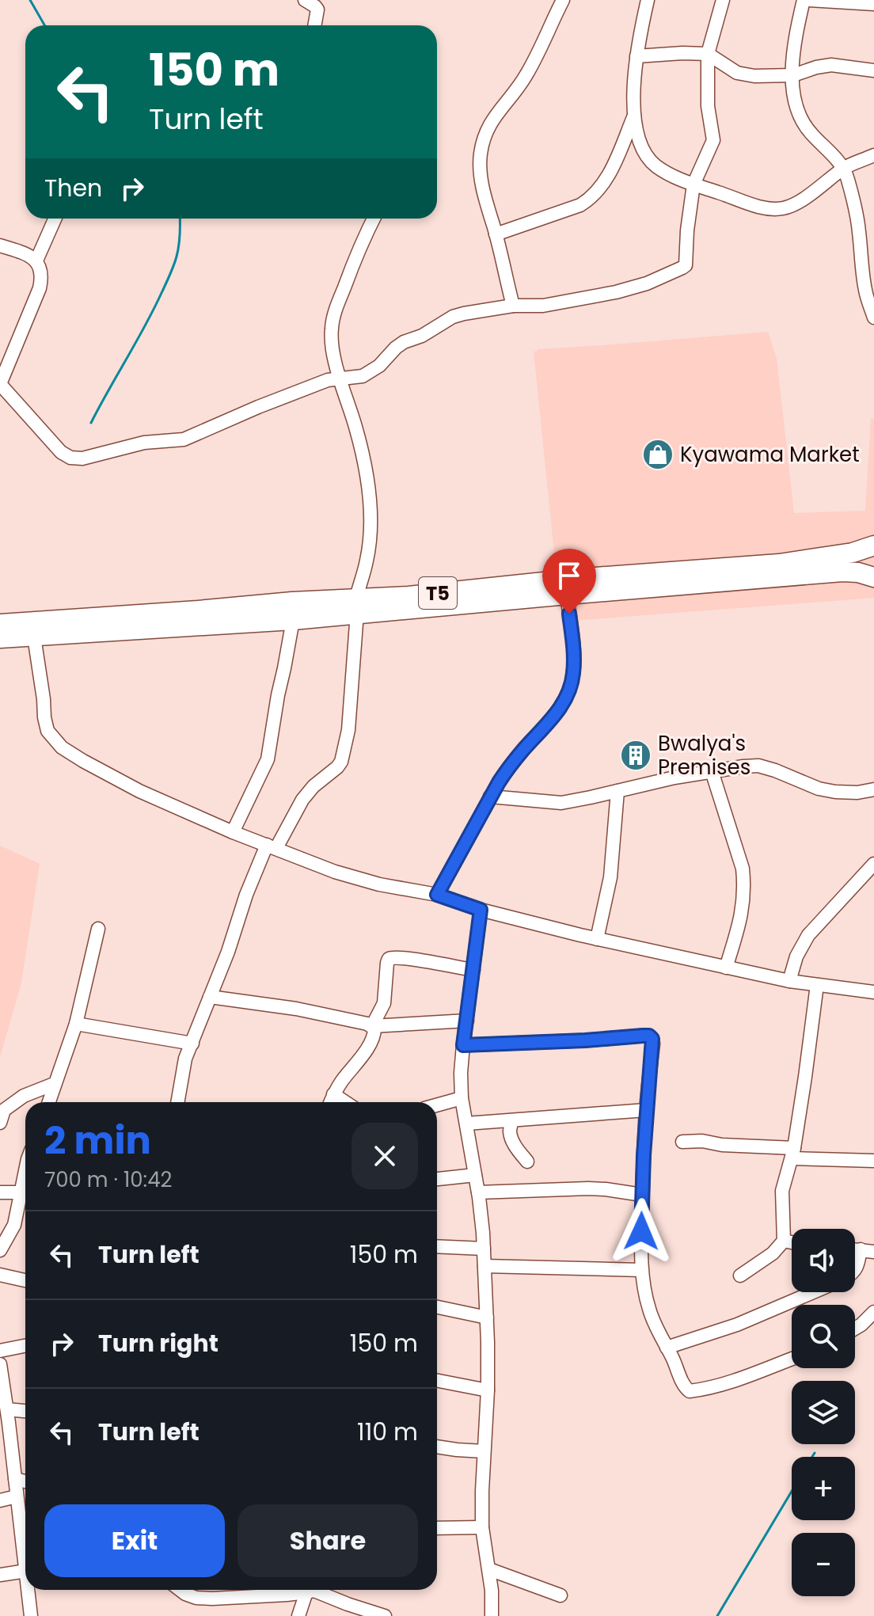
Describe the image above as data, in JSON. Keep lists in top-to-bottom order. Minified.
{"streets":{"highway":["T5"]},"places":{"shop":["Kyawama Market"],"building":["Bwalya's Premises"]},"page":{"turn":["150 m","Turn left"],"then":"Then","heading":["2 min","700 m · 10:42"],"list":[{"name":"Turn left","value":"150 m"},{"name":"Turn right","value":"150 m"},{"name":"Turn left","value":"110 m"}],"map_buttons":["+","−"],"buttons":["Exit","Share"]}}
